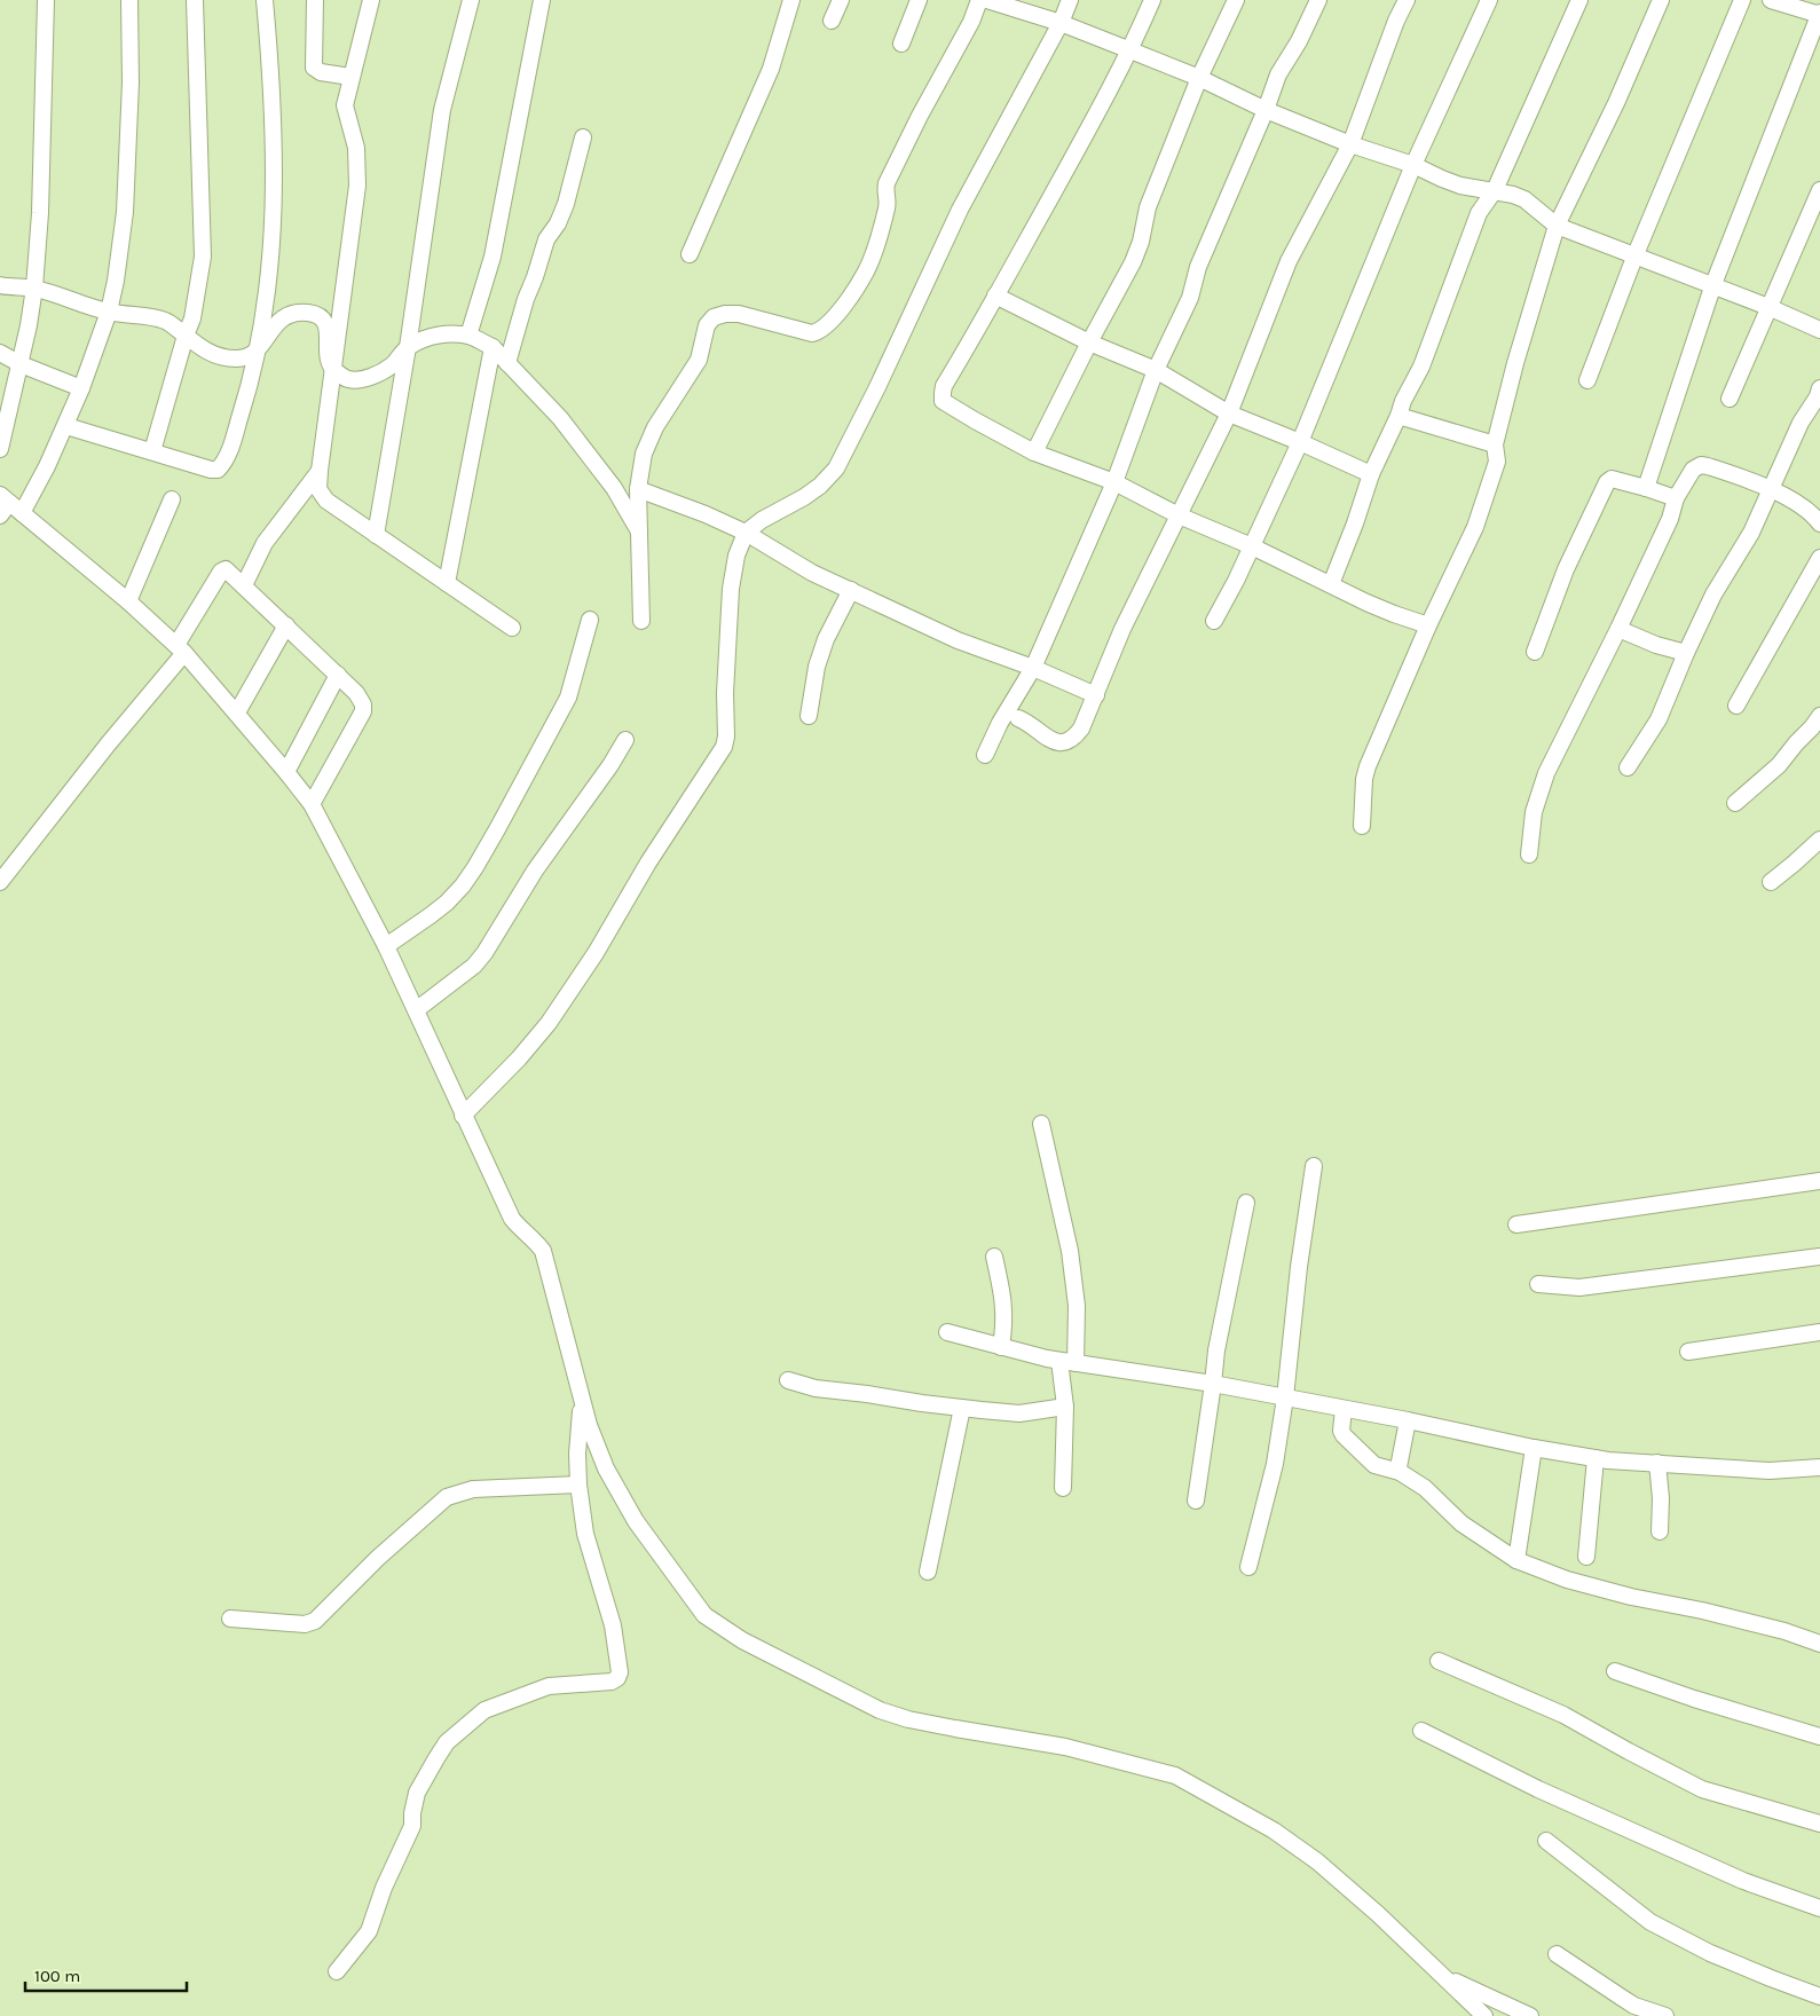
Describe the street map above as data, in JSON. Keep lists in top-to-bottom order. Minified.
{"scale_bar":"100 m"}
